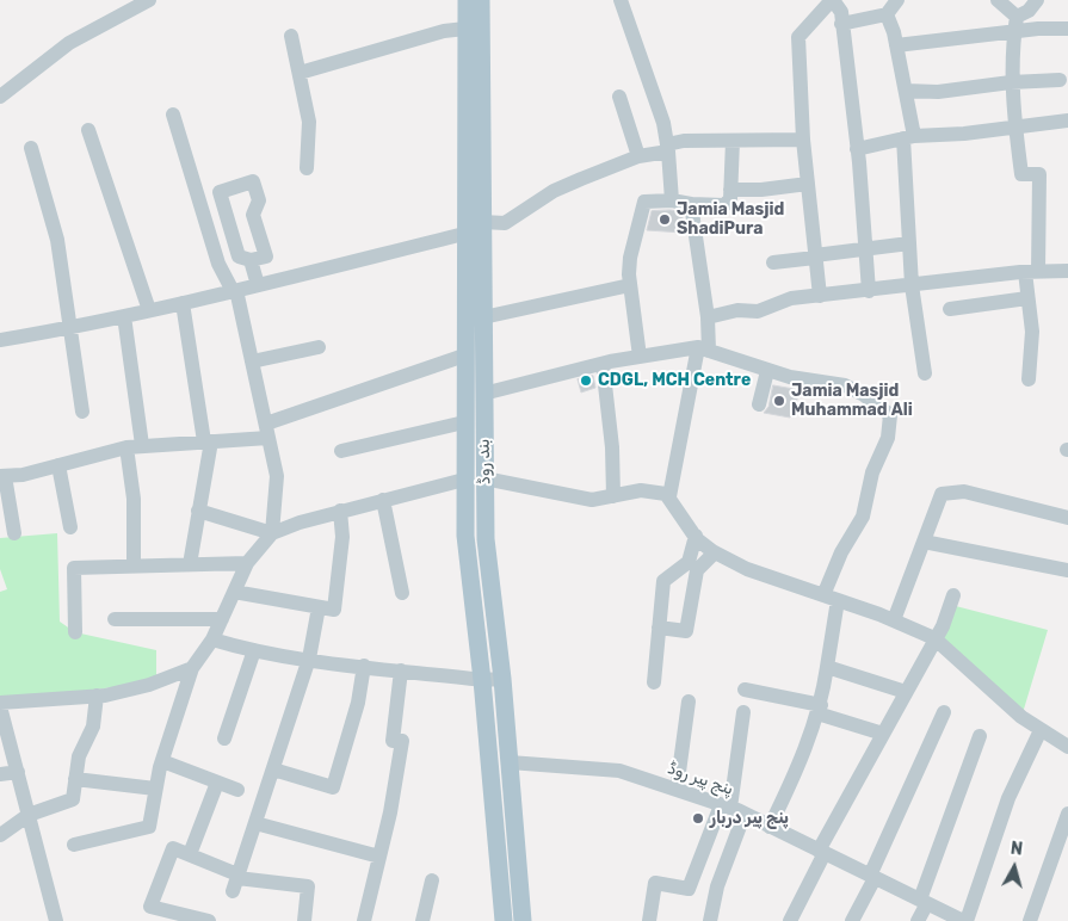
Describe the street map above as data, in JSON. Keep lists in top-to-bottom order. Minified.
{"streets":{"main road":["بند روڈ"],"street":["پنج پیر روڈ"]},"crossings":[["بند روڈ","پنج پیر روڈ"]],"places":["Jamia Masjid ShadiPura","CDGL, MCH Centre","Jamia Masjid Muhammad Ali","پنج پیر دربار"],"north":"top"}
